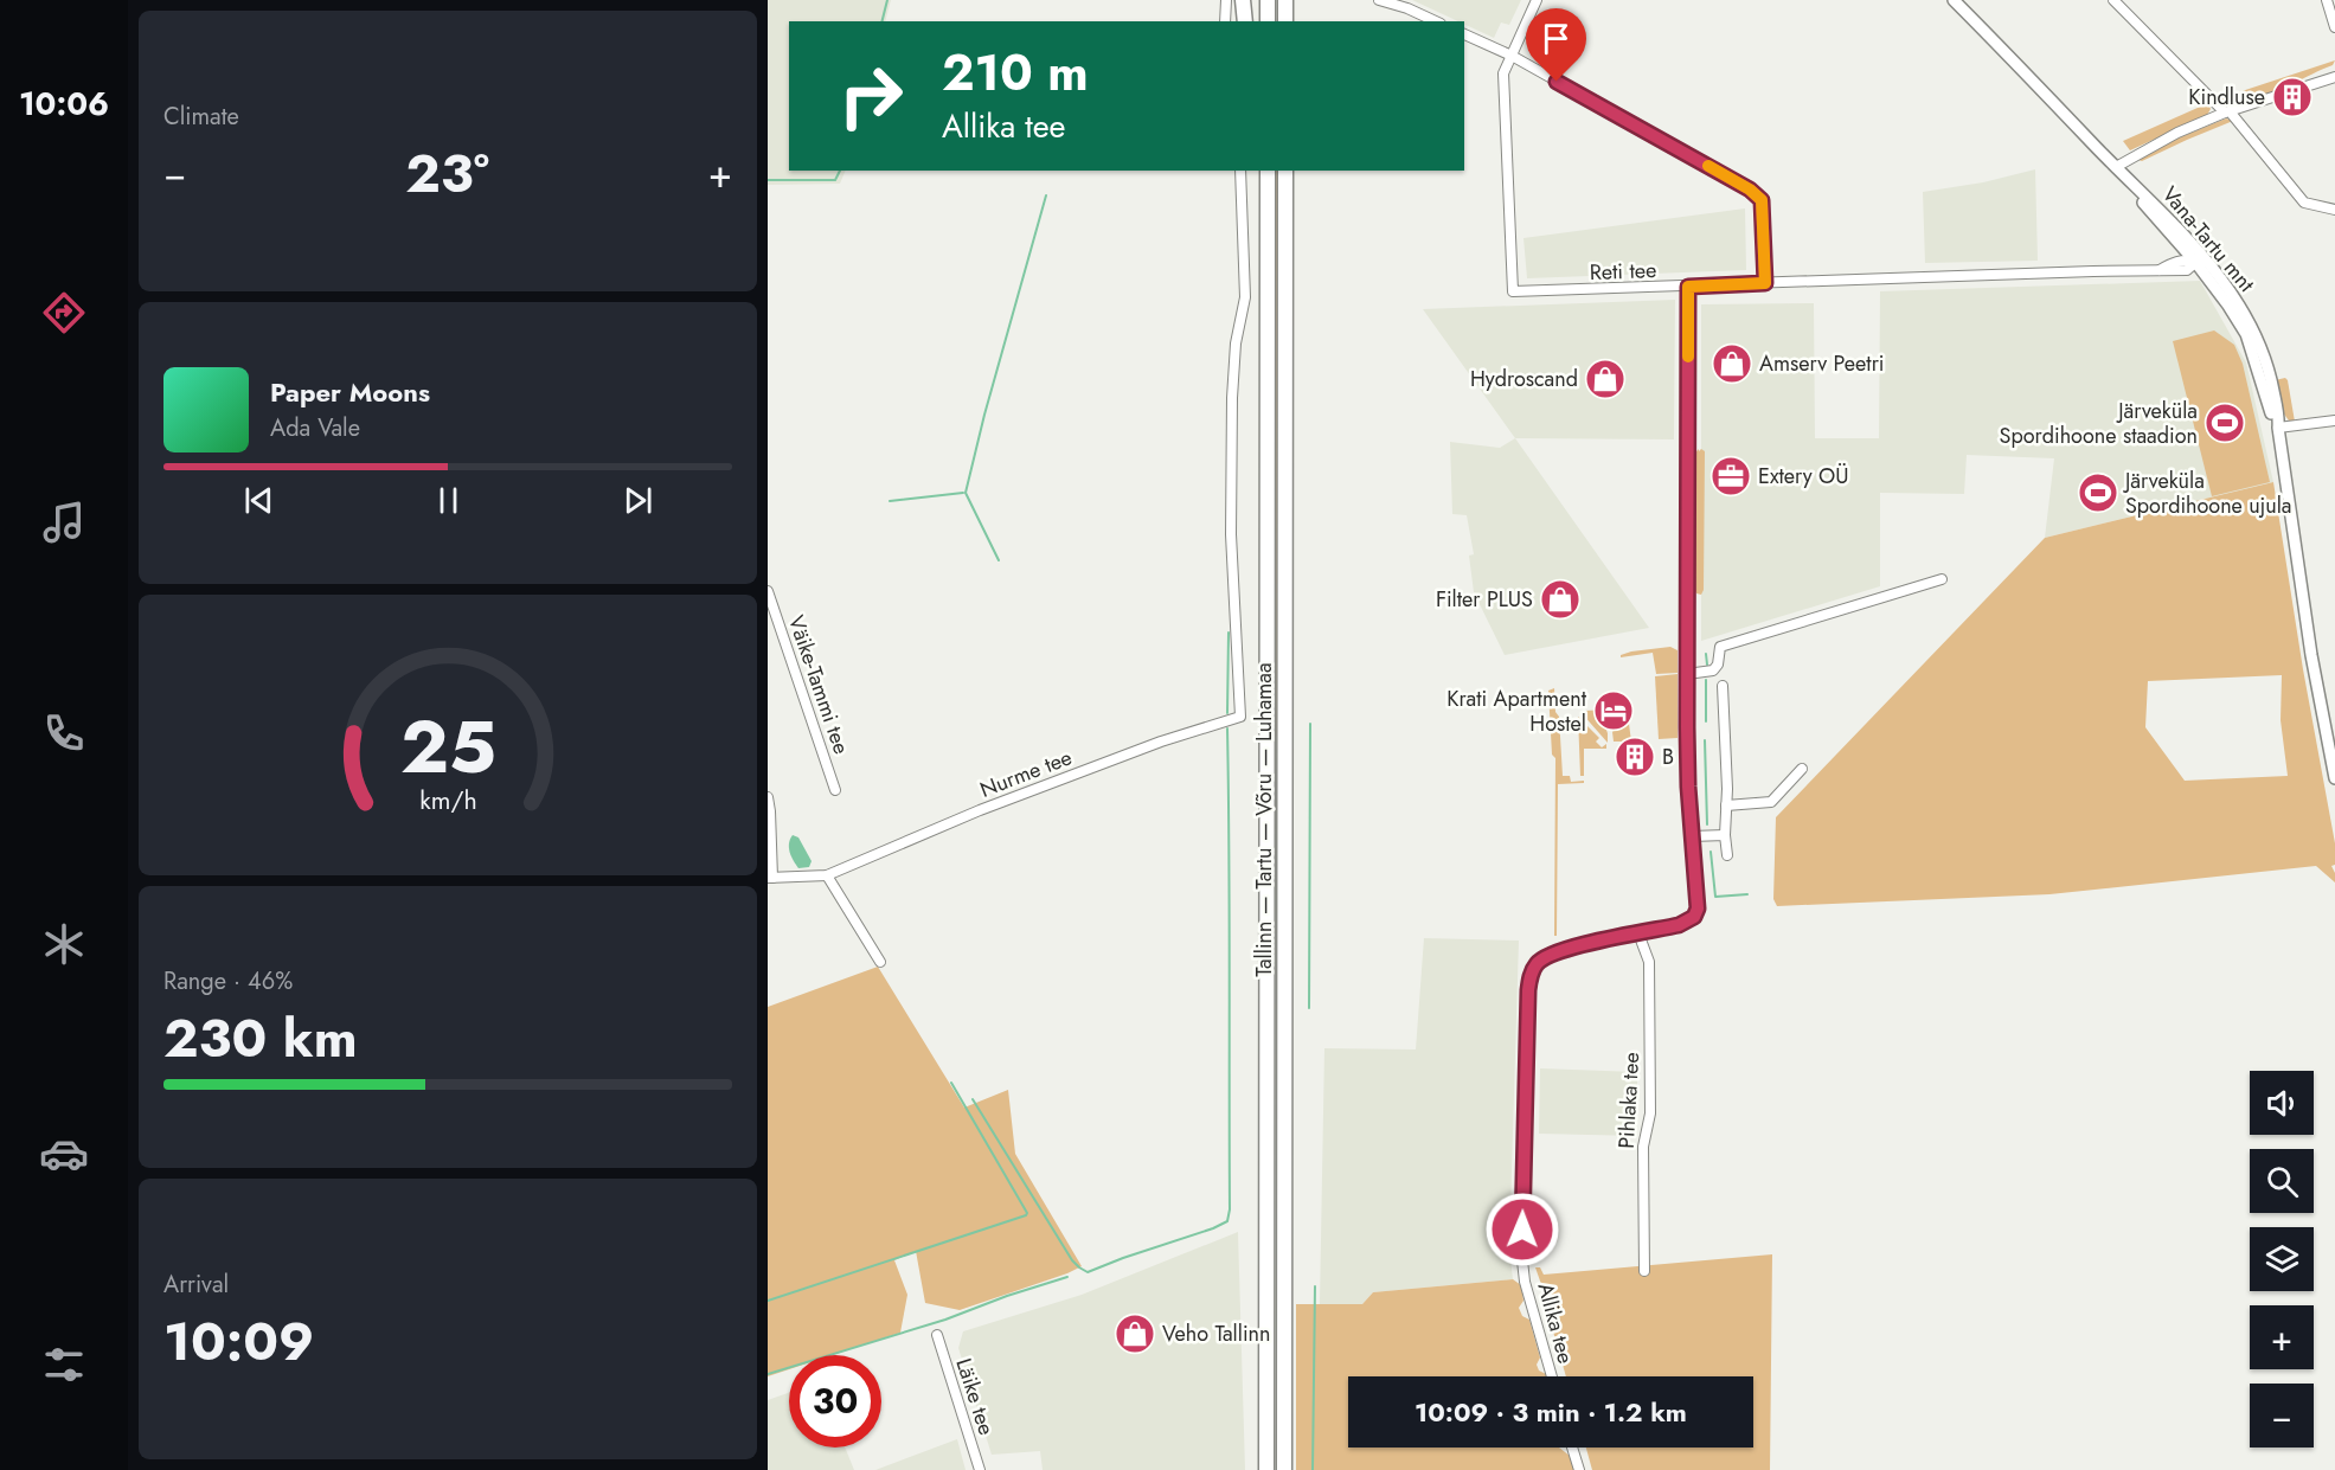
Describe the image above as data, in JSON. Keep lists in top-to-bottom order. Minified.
{"streets":{"highway":["Tallinn — Tartu — Võru — Luhamaa"],"street":["Vana-Tartu mnt","Reti tee","Väike-Tammi tee","Nurme tee","Pihlaka tee","Allika tee","Läike tee"]},"crossings":[["Vana-Tartu mnt","Reti tee"],["Pihlaka tee","Allika tee"]],"places":{"building":["Kindluse","B"],"shop":["Amserv Peetri","Hydroscand","Filter PLUS","Veho Tallinn"],"sports":["Järveküla Spordihoone staadion","Järveküla Spordihoone ujula"],"office":["Extery OÜ"],"hotel":["Krati Apartment Hostel"]},"page":{"tabs":"10:06","tile":["Climate",["Range · 46%","230 km"],["Arrival","10:09"]],"turn":["210 m","Allika tee"],"heat":["−","23°","+"],"song":["Paper Moons","Ada Vale"],"map_buttons":["+","−"],"limit":"30","trip":"10:09 · 3 min · 1.2 km","gauge":["25","km/h"]}}
